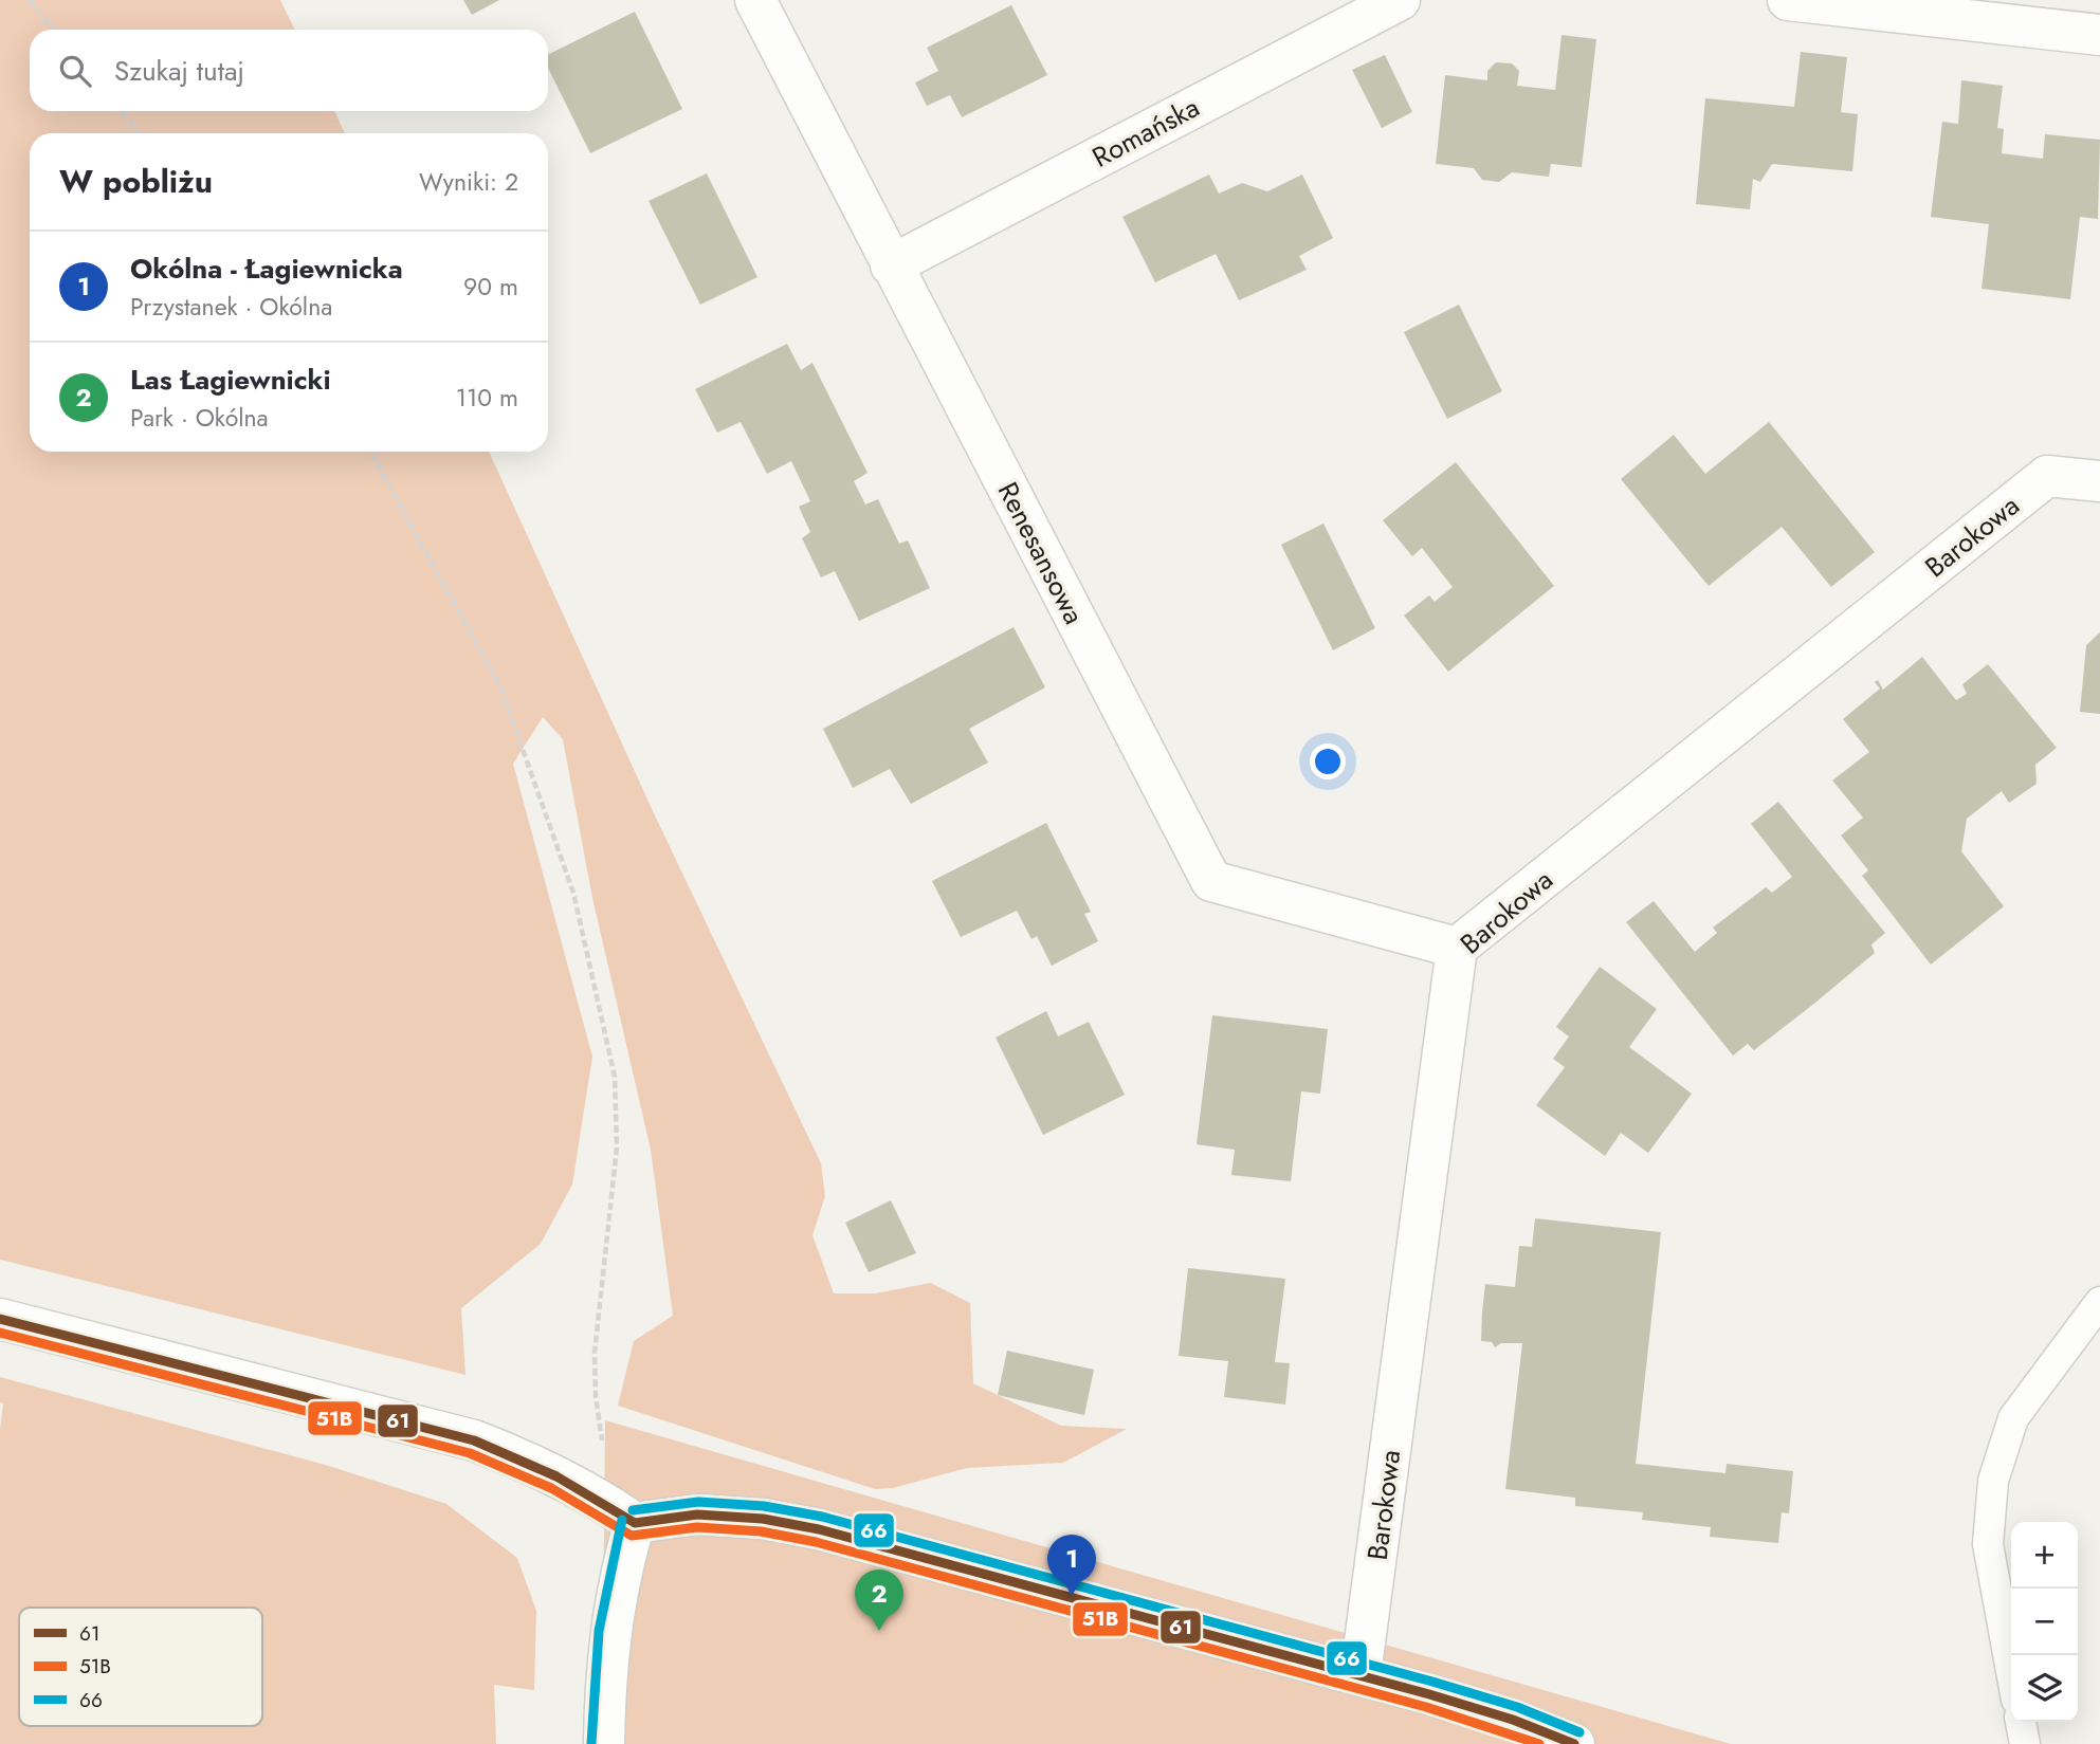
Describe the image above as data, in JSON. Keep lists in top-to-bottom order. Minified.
{"streets":{"street":["Romańska","Barokowa","Renesansowa"]},"crossings":[["Romańska","Renesansowa"],["Barokowa","Renesansowa"]],"lines":["transit line 61","transit line 51B","transit line 66"],"legend":["61","51B","66"],"page":{"search":"Szukaj tutaj","heading":["W pobliżu","Wyniki: 2"],"list":[{"mark":"1","name":"Okólna - Łagiewnicka","note":"Przystanek · Okólna","value":"90 m"},{"mark":"2","name":"Las Łagiewnicki","note":"Park · Okólna","value":"110 m"}],"map_buttons":["+","−"],"pins":["1","2"]}}
